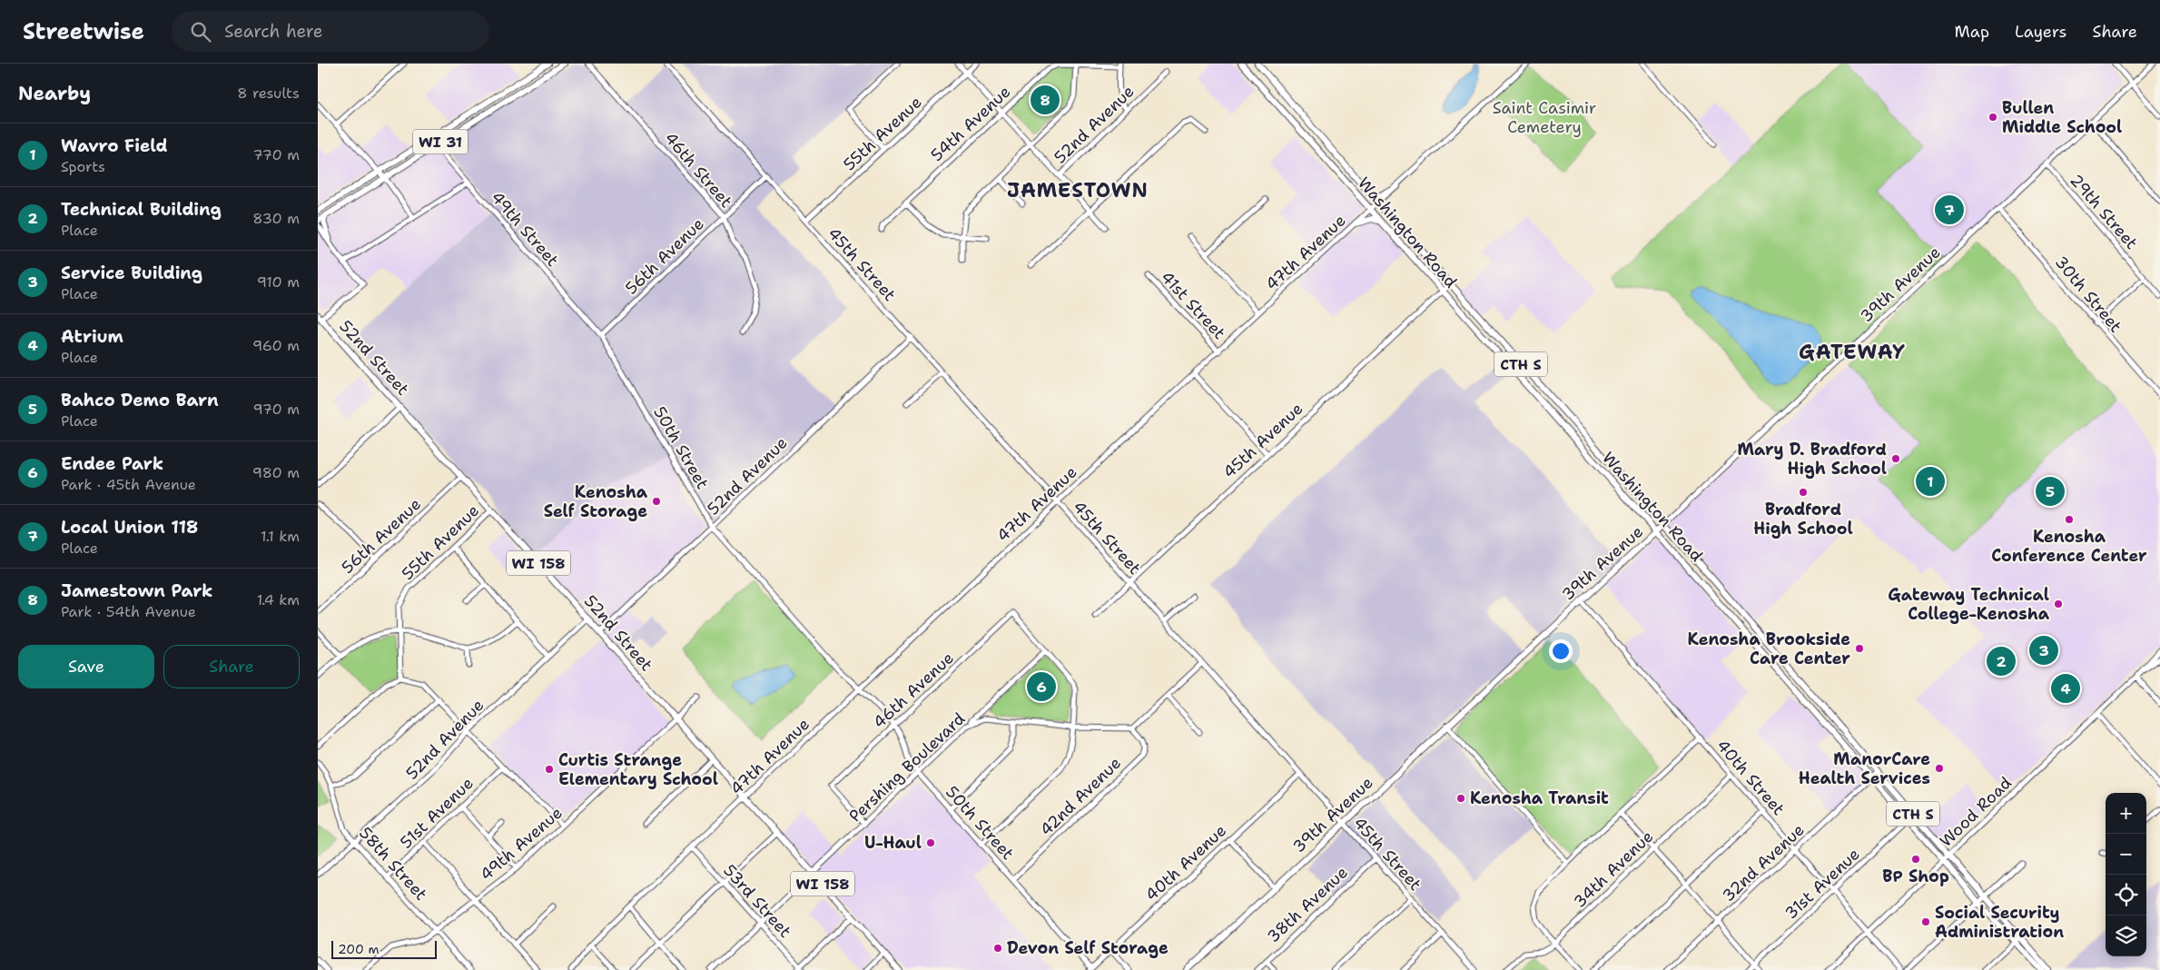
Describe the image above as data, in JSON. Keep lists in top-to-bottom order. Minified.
{"streets":{"main road":["WI 31","Washington Road","39th Avenue","52nd Street","CTH S","WI 158"],"street":["54th Avenue","52nd Avenue","55th Avenue","46th Street","29th Street","49th Street","47th Avenue","56th Avenue","45th Street","30th Street","41st Street","45th Avenue","50th Street","46th Avenue","Pershing Boulevard","40th Street","42nd Avenue","Wood Road","51st Avenue","49th Avenue","40th Avenue","32nd Avenue","58th Street","34th Avenue","31st Avenue","53rd Street","38th Avenue"]},"crossings":[["52nd Avenue","45th Street"],["52nd Avenue","52nd Street"],["52nd Avenue","50th Street"],["52nd Avenue","58th Street"],["55th Avenue","45th Street"],["55th Avenue","52nd Street"],["WI 31","49th Street"],["46th Street","56th Avenue"],["29th Street","39th Avenue"],["49th Street","56th Avenue"],["49th Street","50th Street"],["Washington Road","47th Avenue"],["Washington Road","39th Avenue"],["Washington Road","45th Avenue"],["Washington Road","Wood Road"],["Washington Road","32nd Avenue"],["Washington Road","31st Avenue"],["47th Avenue","45th Street"],["47th Avenue","41st Street"],["47th Avenue","52nd Street"],["47th Avenue","50th Street"],["47th Avenue","53rd Street"],["56th Avenue","45th Street"],["56th Avenue","52nd Street"],["56th Avenue","50th Street"],["45th Street","39th Avenue"],["45th Street","45th Avenue"],["45th Street","40th Avenue"],["45th Street","38th Avenue"],["39th Avenue","30th Street"],["39th Avenue","40th Street"],["52nd Street","Pershing Boulevard"],["52nd Street","49th Avenue"],["50th Street","46th Avenue"],["50th Street","Pershing Boulevard"],["50th Street","42nd Avenue"],["50th Street","40th Avenue"],["46th Avenue","Pershing Boulevard"],["Pershing Boulevard","42nd Avenue"],["Pershing Boulevard","53rd Street"],["40th Street","Wood Road"],["40th Street","32nd Avenue"],["40th Street","34th Avenue"],["40th Street","31st Avenue"],["51st Avenue","58th Street"],["49th Avenue","58th Street"]],"districts":["JAMESTOWN","GATEWAY"],"parks":["Saint Casimir Cemetery"],"places":["Bullen Middle School","Mary D. Bradford High School","Bradford High School","Kenosha Self Storage","Kenosha Conference Center","Gateway Technical College-Kenosha","Kenosha Brookside Care Center","ManorCare Health Services","Curtis Strange Elementary School","Kenosha Transit","U-Haul","BP Shop","Social Security Administration","Devon Self Storage"],"scale_bar":"200 m","page":{"header":"Streetwise","search":"Search here","nav":["Map","Layers","Share"],"heading":["Nearby","8 results"],"pins":["8","7","1","5","3","2","6","4"],"list":[{"mark":"1","name":"Wavro Field","note":"Sports","value":"770 m"},{"mark":"2","name":"Technical Building","note":"Place","value":"830 m"},{"mark":"3","name":"Service Building","note":"Place","value":"910 m"},{"mark":"4","name":"Atrium","note":"Place","value":"960 m"},{"mark":"5","name":"Bahco Demo Barn","note":"Place","value":"970 m"},{"mark":"6","name":"Endee Park","note":"Park · 45th Avenue","value":"980 m"},{"mark":"7","name":"Local Union 118","note":"Place","value":"1.1 km"},{"mark":"8","name":"Jamestown Park","note":"Park · 54th Avenue","value":"1.4 km"}],"buttons":["Save","Share"],"map_buttons":["+","−"],"scale":"200 m"}}
